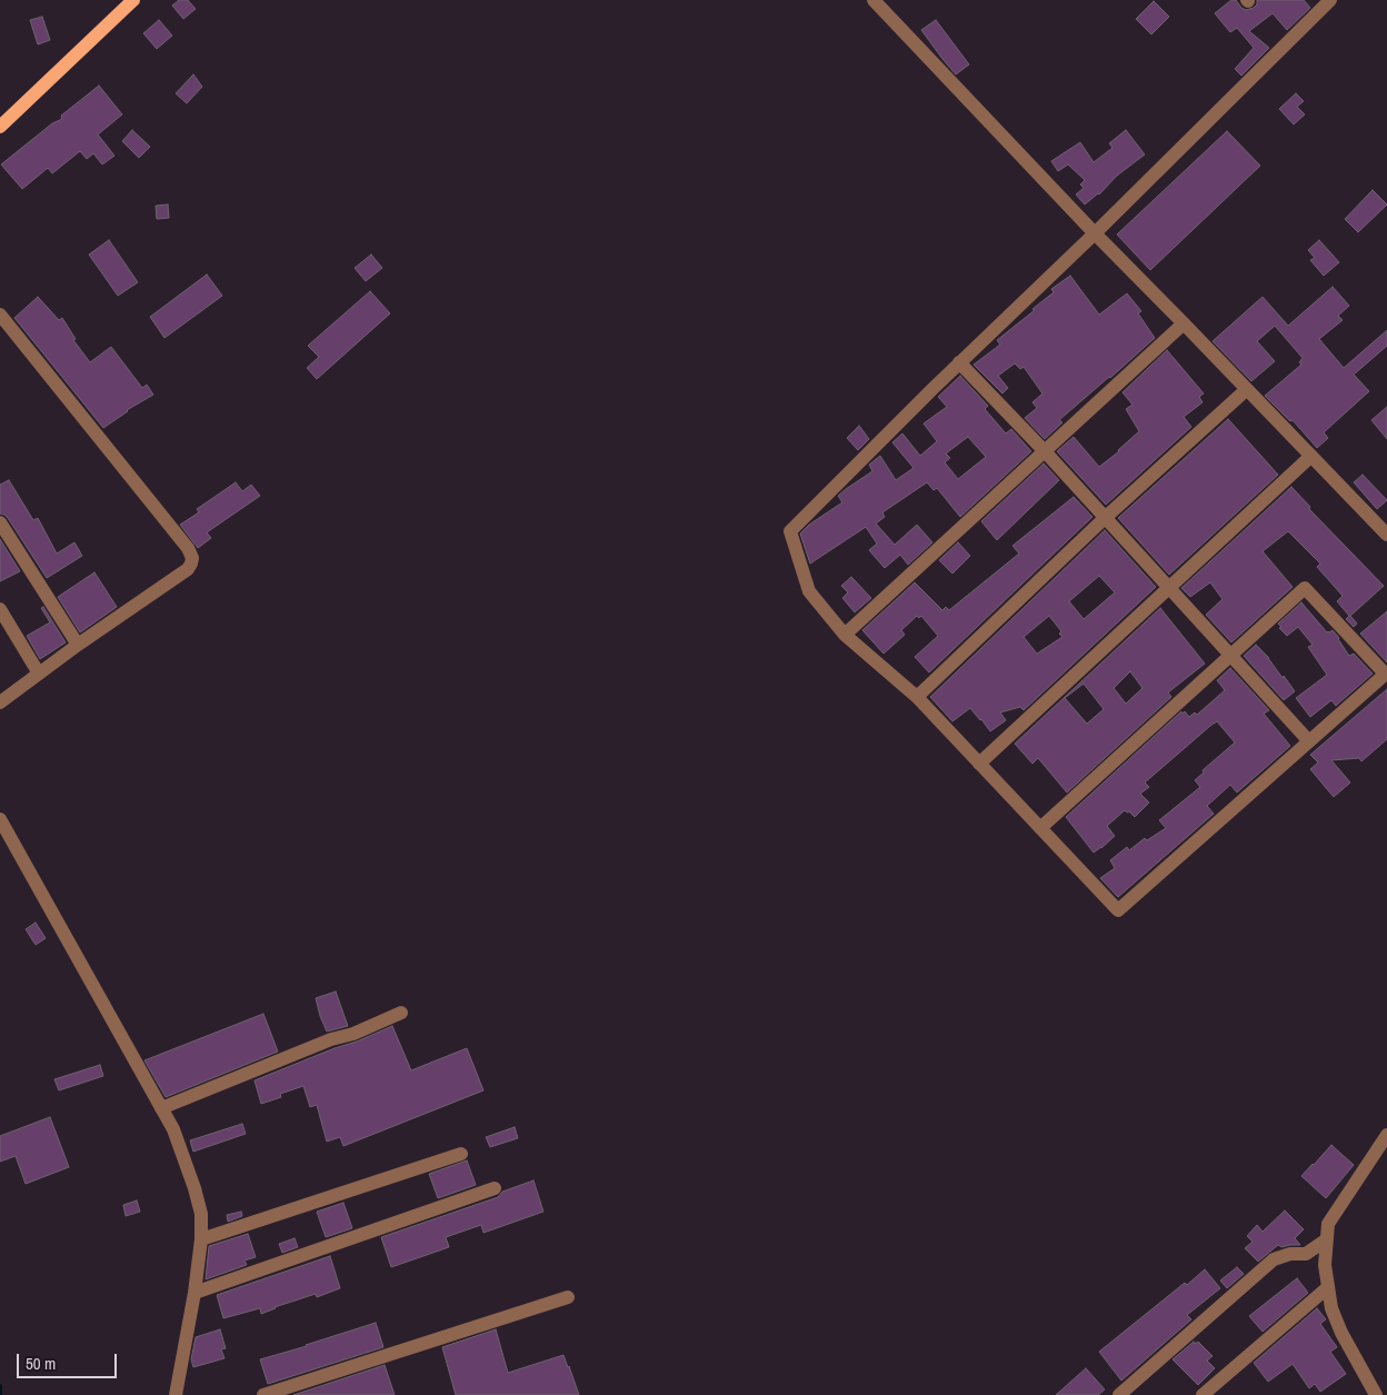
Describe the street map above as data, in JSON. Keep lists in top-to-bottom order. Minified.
{"scale_bar":"50 m"}
